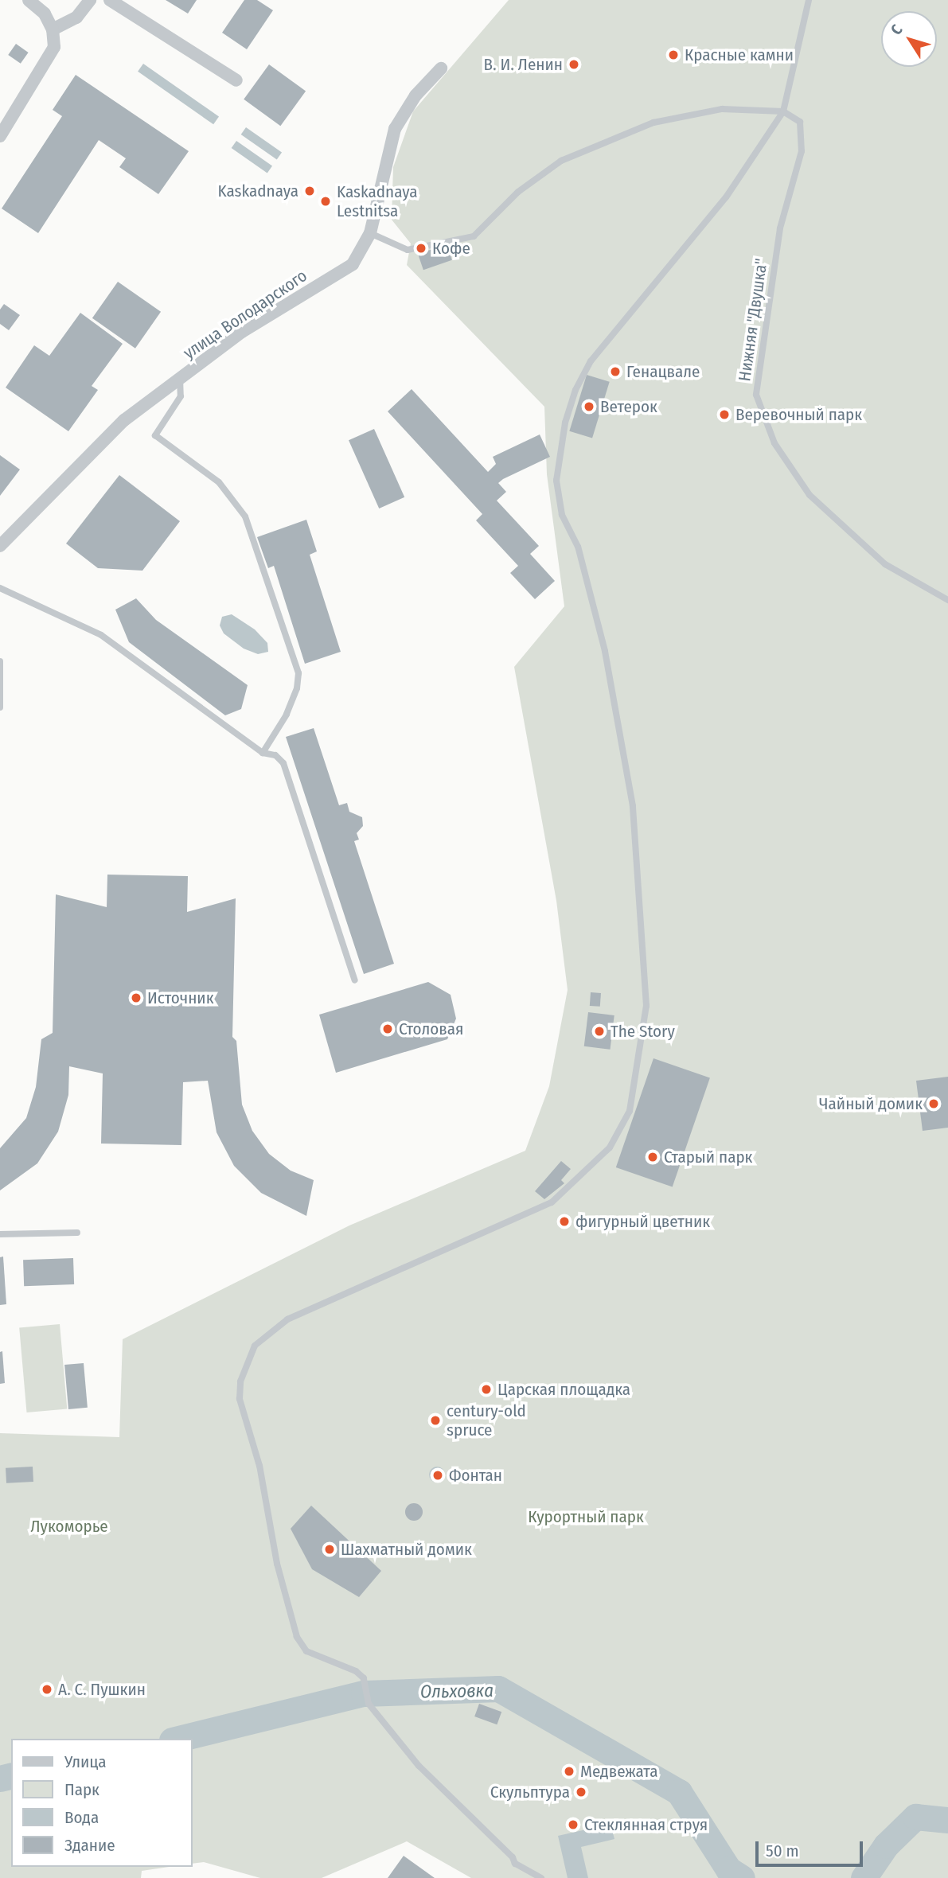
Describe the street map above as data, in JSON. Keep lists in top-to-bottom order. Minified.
{"streets":{"street":["улица Володарского"],"lane":["Нижняя \"Двушка\""]},"water":["Ольховка"],"parks":["Курортный парк","Лукоморье"],"places":["Красные камни","В. И. Ленин","Kaskadnaya","Kaskadnaya Lestnitsa","Кофе","Генацвале","Ветерок","Веревочный парк","Источник","Столовая","The Story","Чайный домик","Старый парк","фигурный цветник","Царская площадка","century-old spruce","Фонтан","Шахматный домик","А. С. Пушкин","Медвежата","Скульптура","Стеклянная струя"],"legend":["Улица","Парк","Вода","Здание"],"scale_bar":"50 m","north":"top left"}
